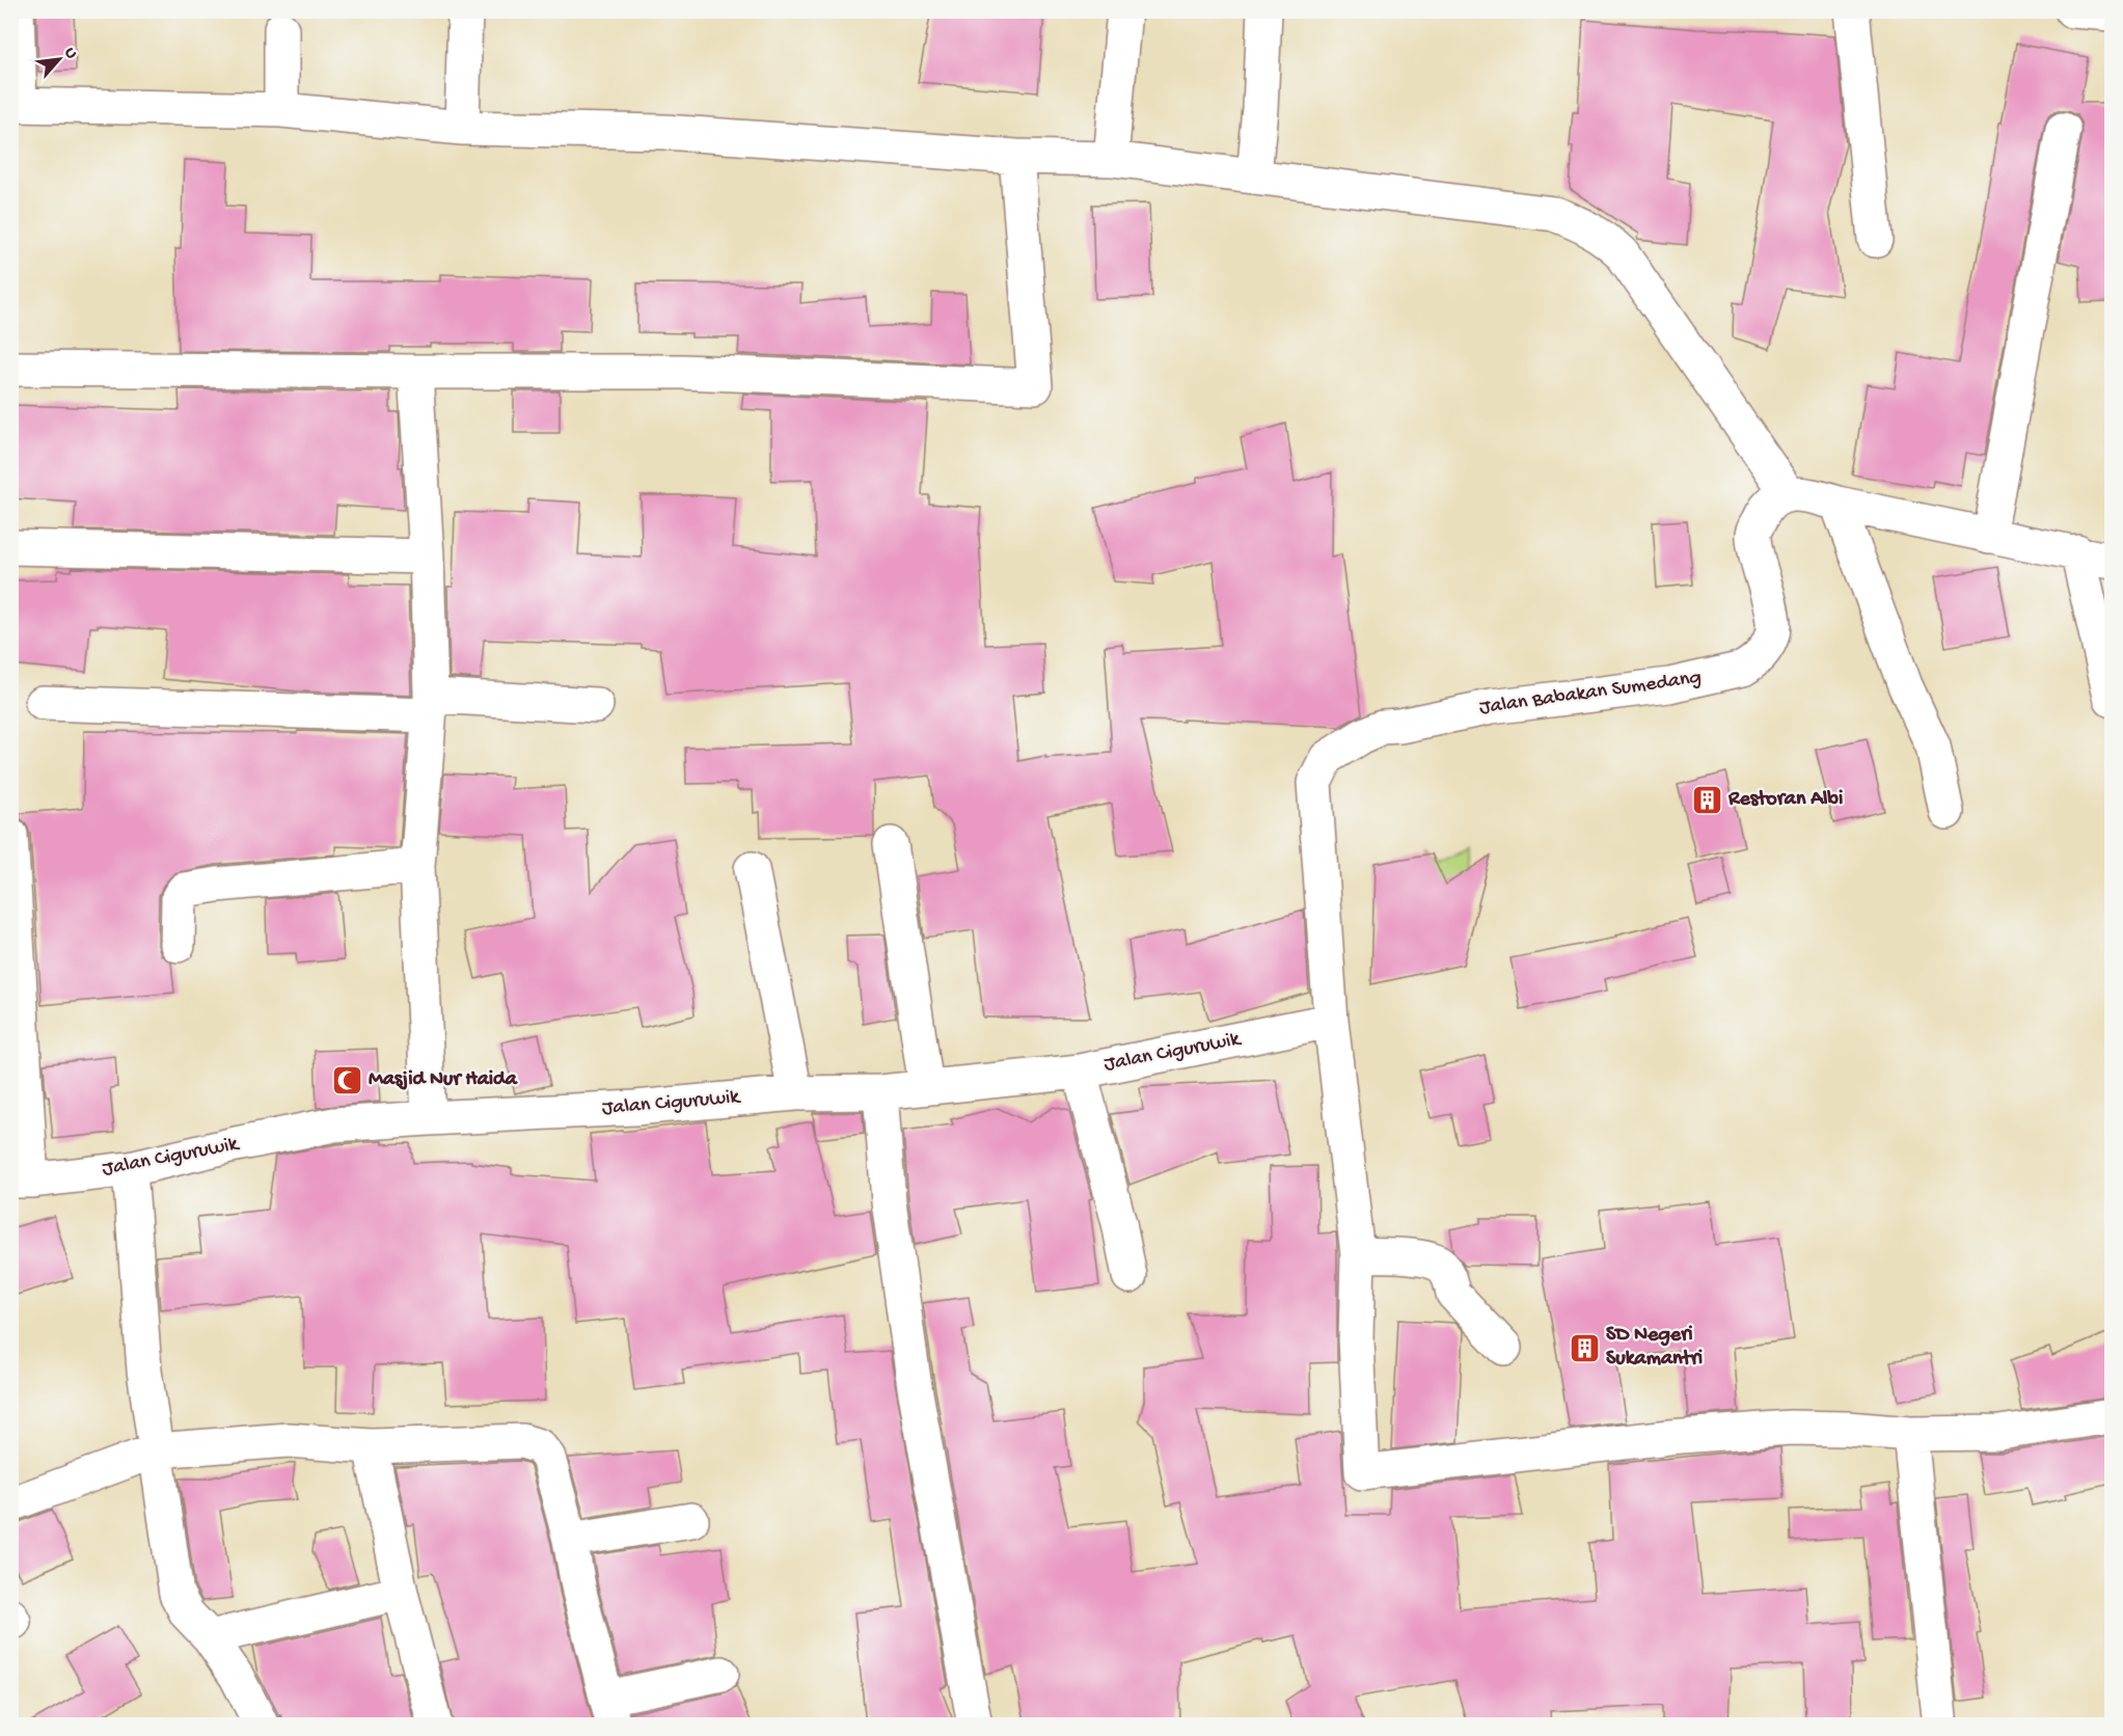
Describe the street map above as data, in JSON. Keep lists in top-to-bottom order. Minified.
{"streets":{"street":["Jalan Babakan Sumedang","Jalan Ciguruwik"]},"crossings":[["Jalan Babakan Sumedang","Jalan Ciguruwik"]],"places":{"building":["Restoran Albi","SD Negeri Sukamantri"],"mosque":["Masjid Nur Haida"]},"north":"top right"}
